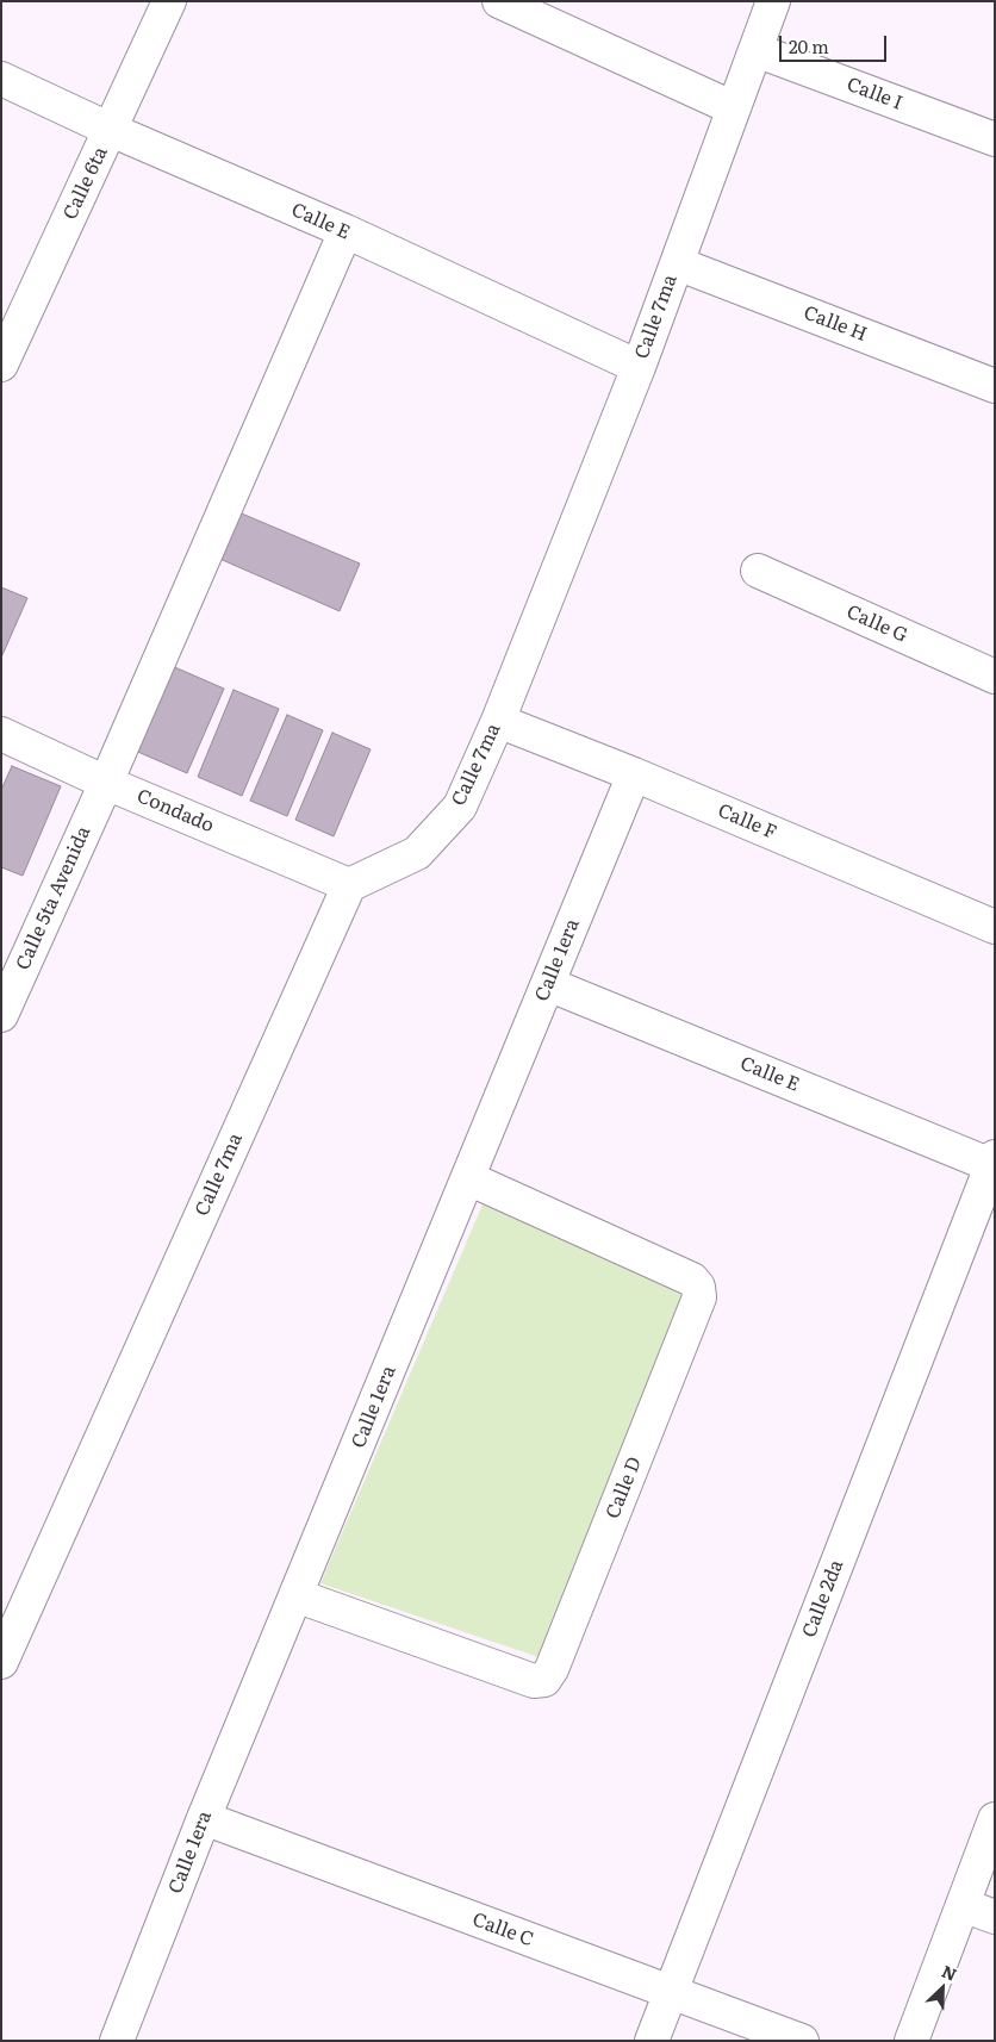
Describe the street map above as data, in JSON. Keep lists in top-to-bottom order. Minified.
{"streets":{"street":["Calle I","Calle 6ta","Calle E","Calle 7ma","Calle H","Calle G","Condado","Calle F","Calle 5ta Avenida","Calle 1era","Calle D","Calle 2da","Calle C"]},"crossings":[["Calle I","Calle 7ma"],["Calle 6ta","Calle E"],["Calle E","Calle 7ma"],["Calle E","Calle 5ta Avenida"],["Calle E","Calle 1era"],["Calle E","Calle 2da"],["Calle 7ma","Calle H"],["Calle 7ma","Condado"],["Calle 7ma","Calle F"],["Condado","Calle 5ta Avenida"],["Calle F","Calle 1era"],["Calle 1era","Calle D"],["Calle 1era","Calle C"],["Calle 2da","Calle C"]],"scale_bar":"20 m","north":"top right"}
